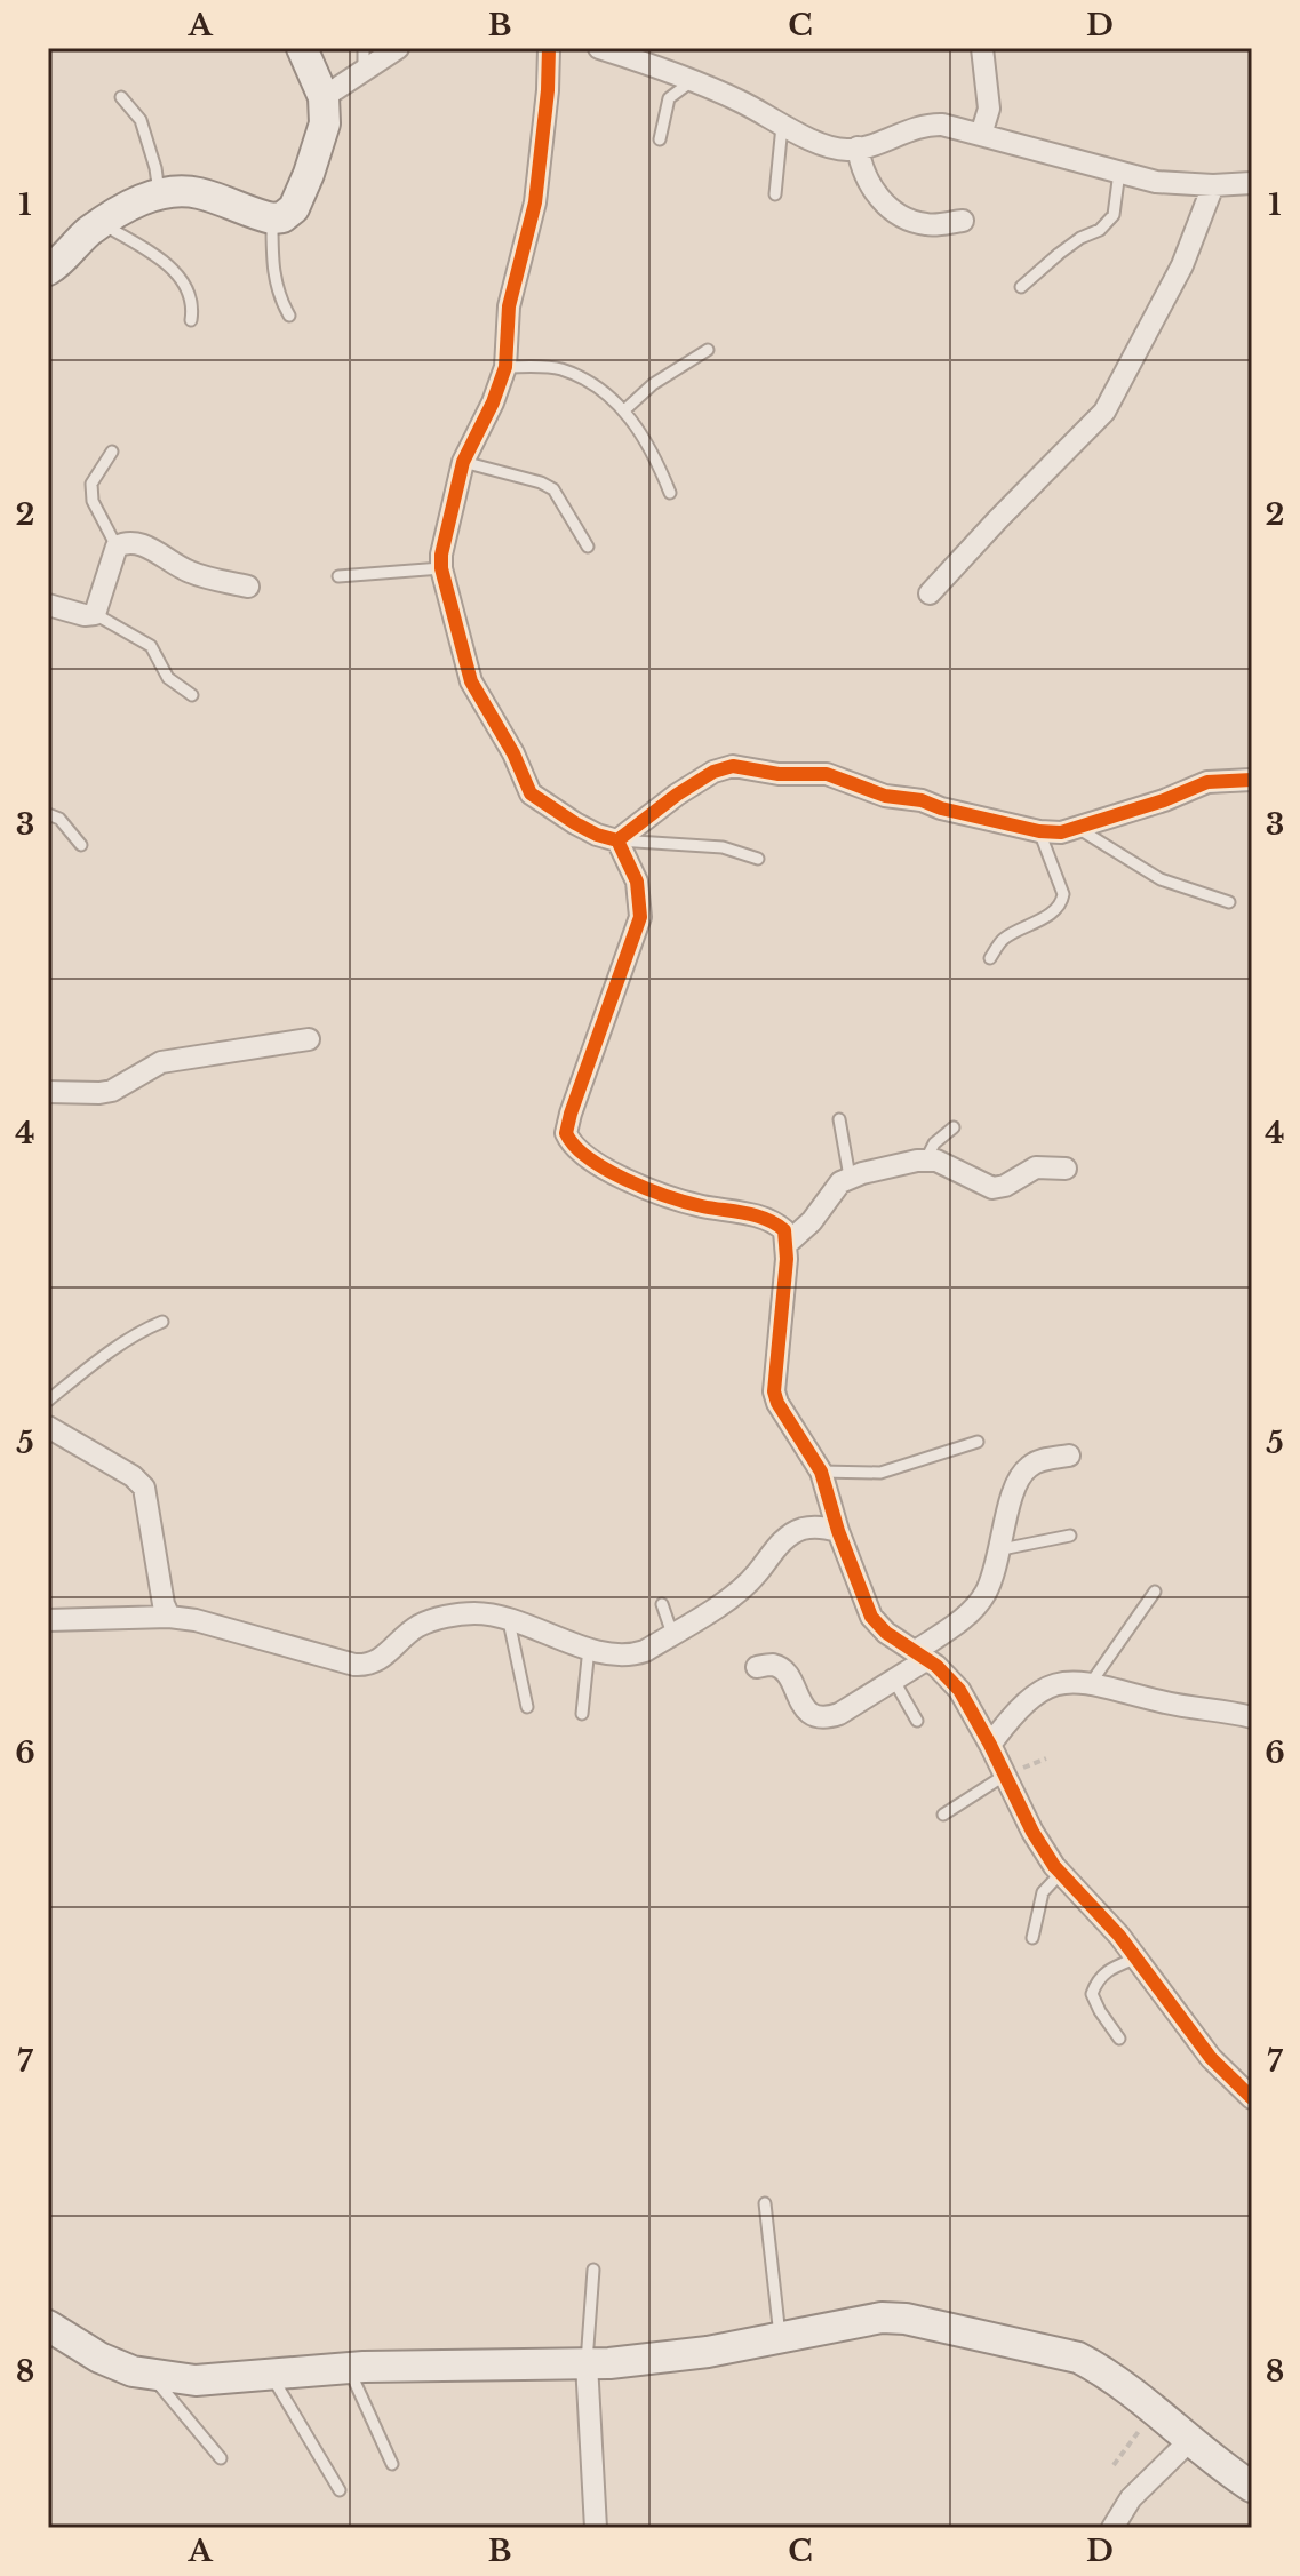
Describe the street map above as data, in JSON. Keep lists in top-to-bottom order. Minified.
{"grid":{"columns":["A","B","C","D"],"rows":["1","2","3","4","5","6","7","8"]}}
